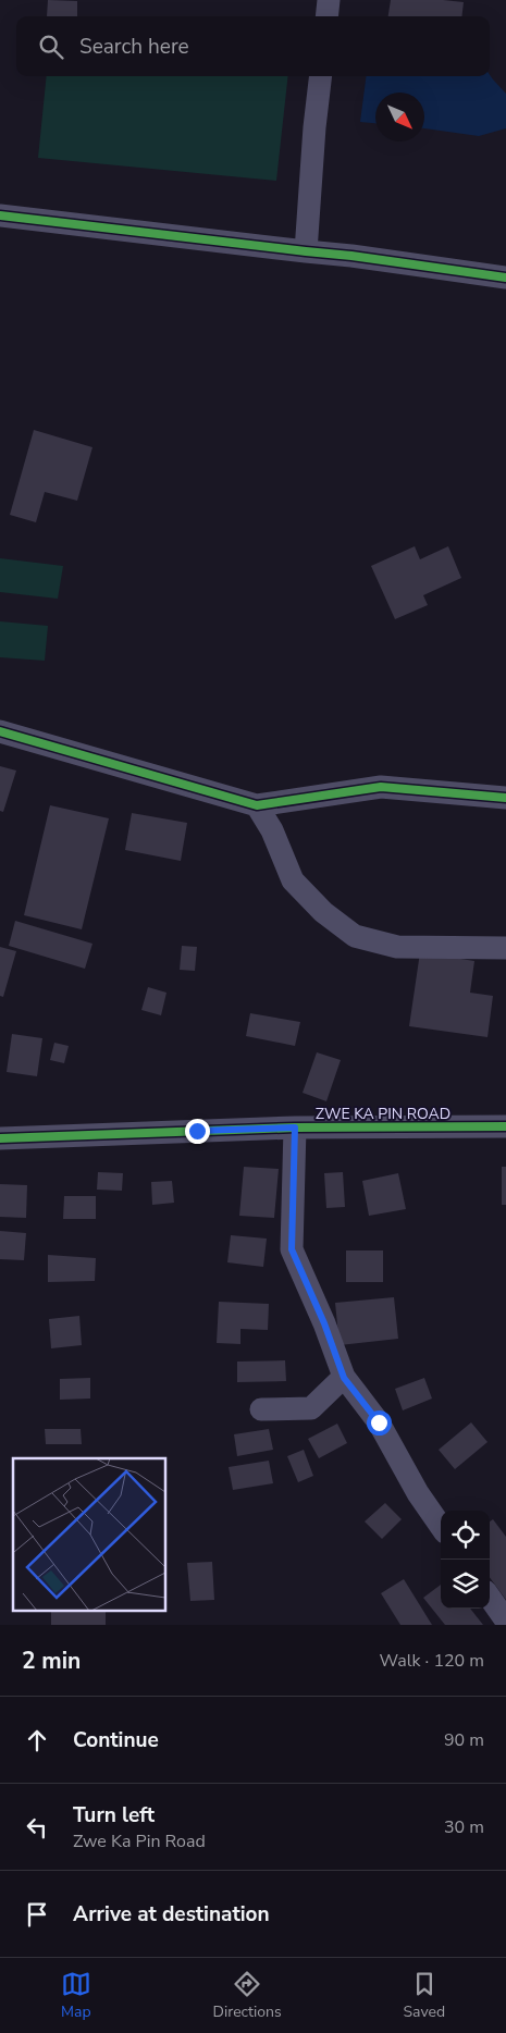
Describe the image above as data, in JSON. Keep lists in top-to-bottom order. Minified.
{"streets":{"street":["ZWE KA PIN ROAD"]},"north":"bottom right","page":{"search":"Search here","heading":["2 min","Walk · 120 m"],"list":[["Continue","90 m"],["Turn left","Zwe Ka Pin Road","30 m"],"Arrive at destination"],"nav":["Map","Directions","Saved"]}}
